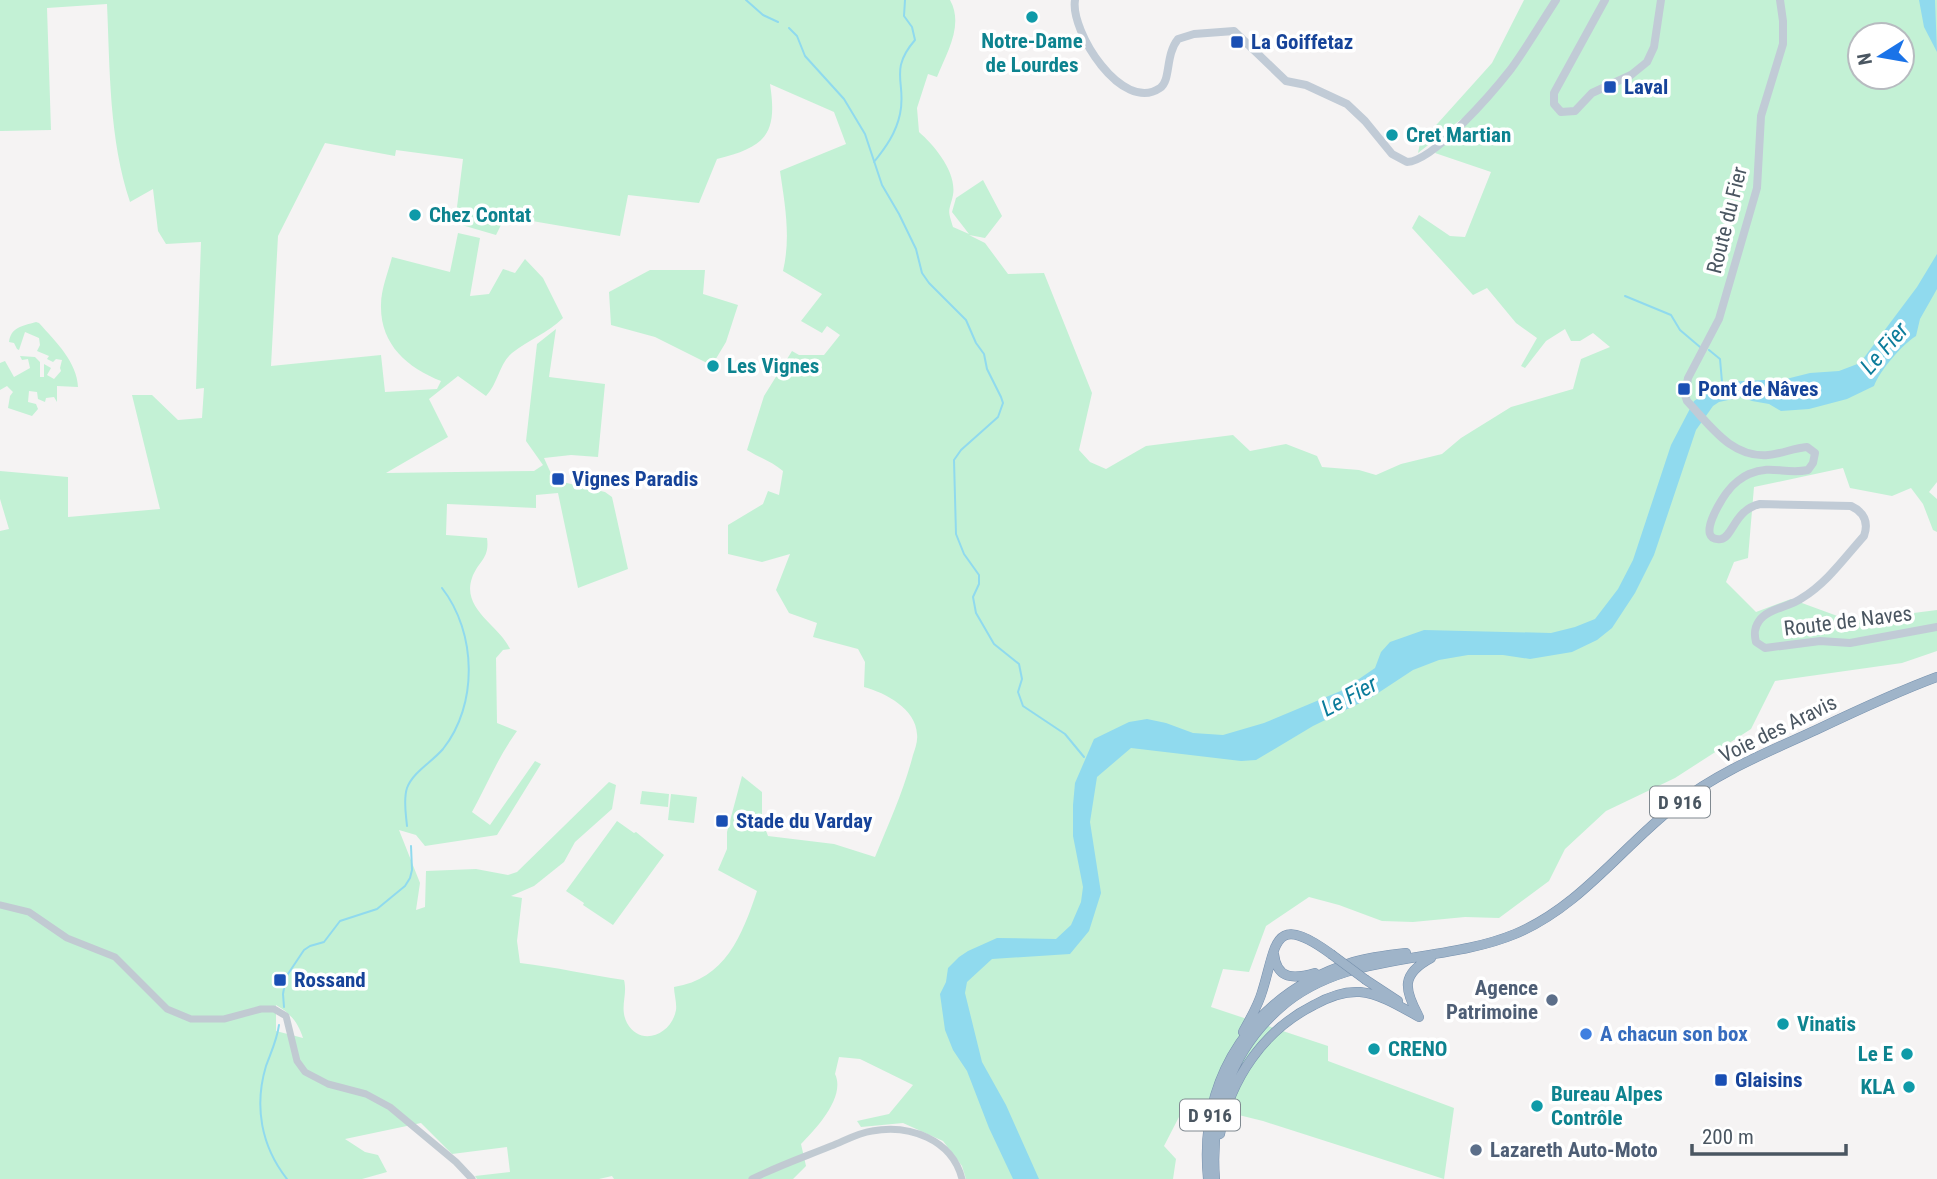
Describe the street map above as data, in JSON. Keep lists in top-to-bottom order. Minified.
{"streets":{"highway":["Voie des Aravis","D 916"],"main road":["Route du Fier","Route de Naves"]},"crossings":[["Route du Fier","Route de Naves"]],"water":["Le Fier"],"places":{"other":["Notre-Dame de Lourdes","Cret Martian","Chez Contat","Les Vignes","Agence Patrimoine","Vinatis","A chacun son box","CRENO","Le E","KLA","Bureau Alpes Contrôle","Lazareth Auto-Moto"],"transit":["La Goiffetaz","Laval","Pont de Nâves","Vignes Paradis","Stade du Varday","Rossand","Glaisins"]},"scale_bar":"200 m","north":"left"}
